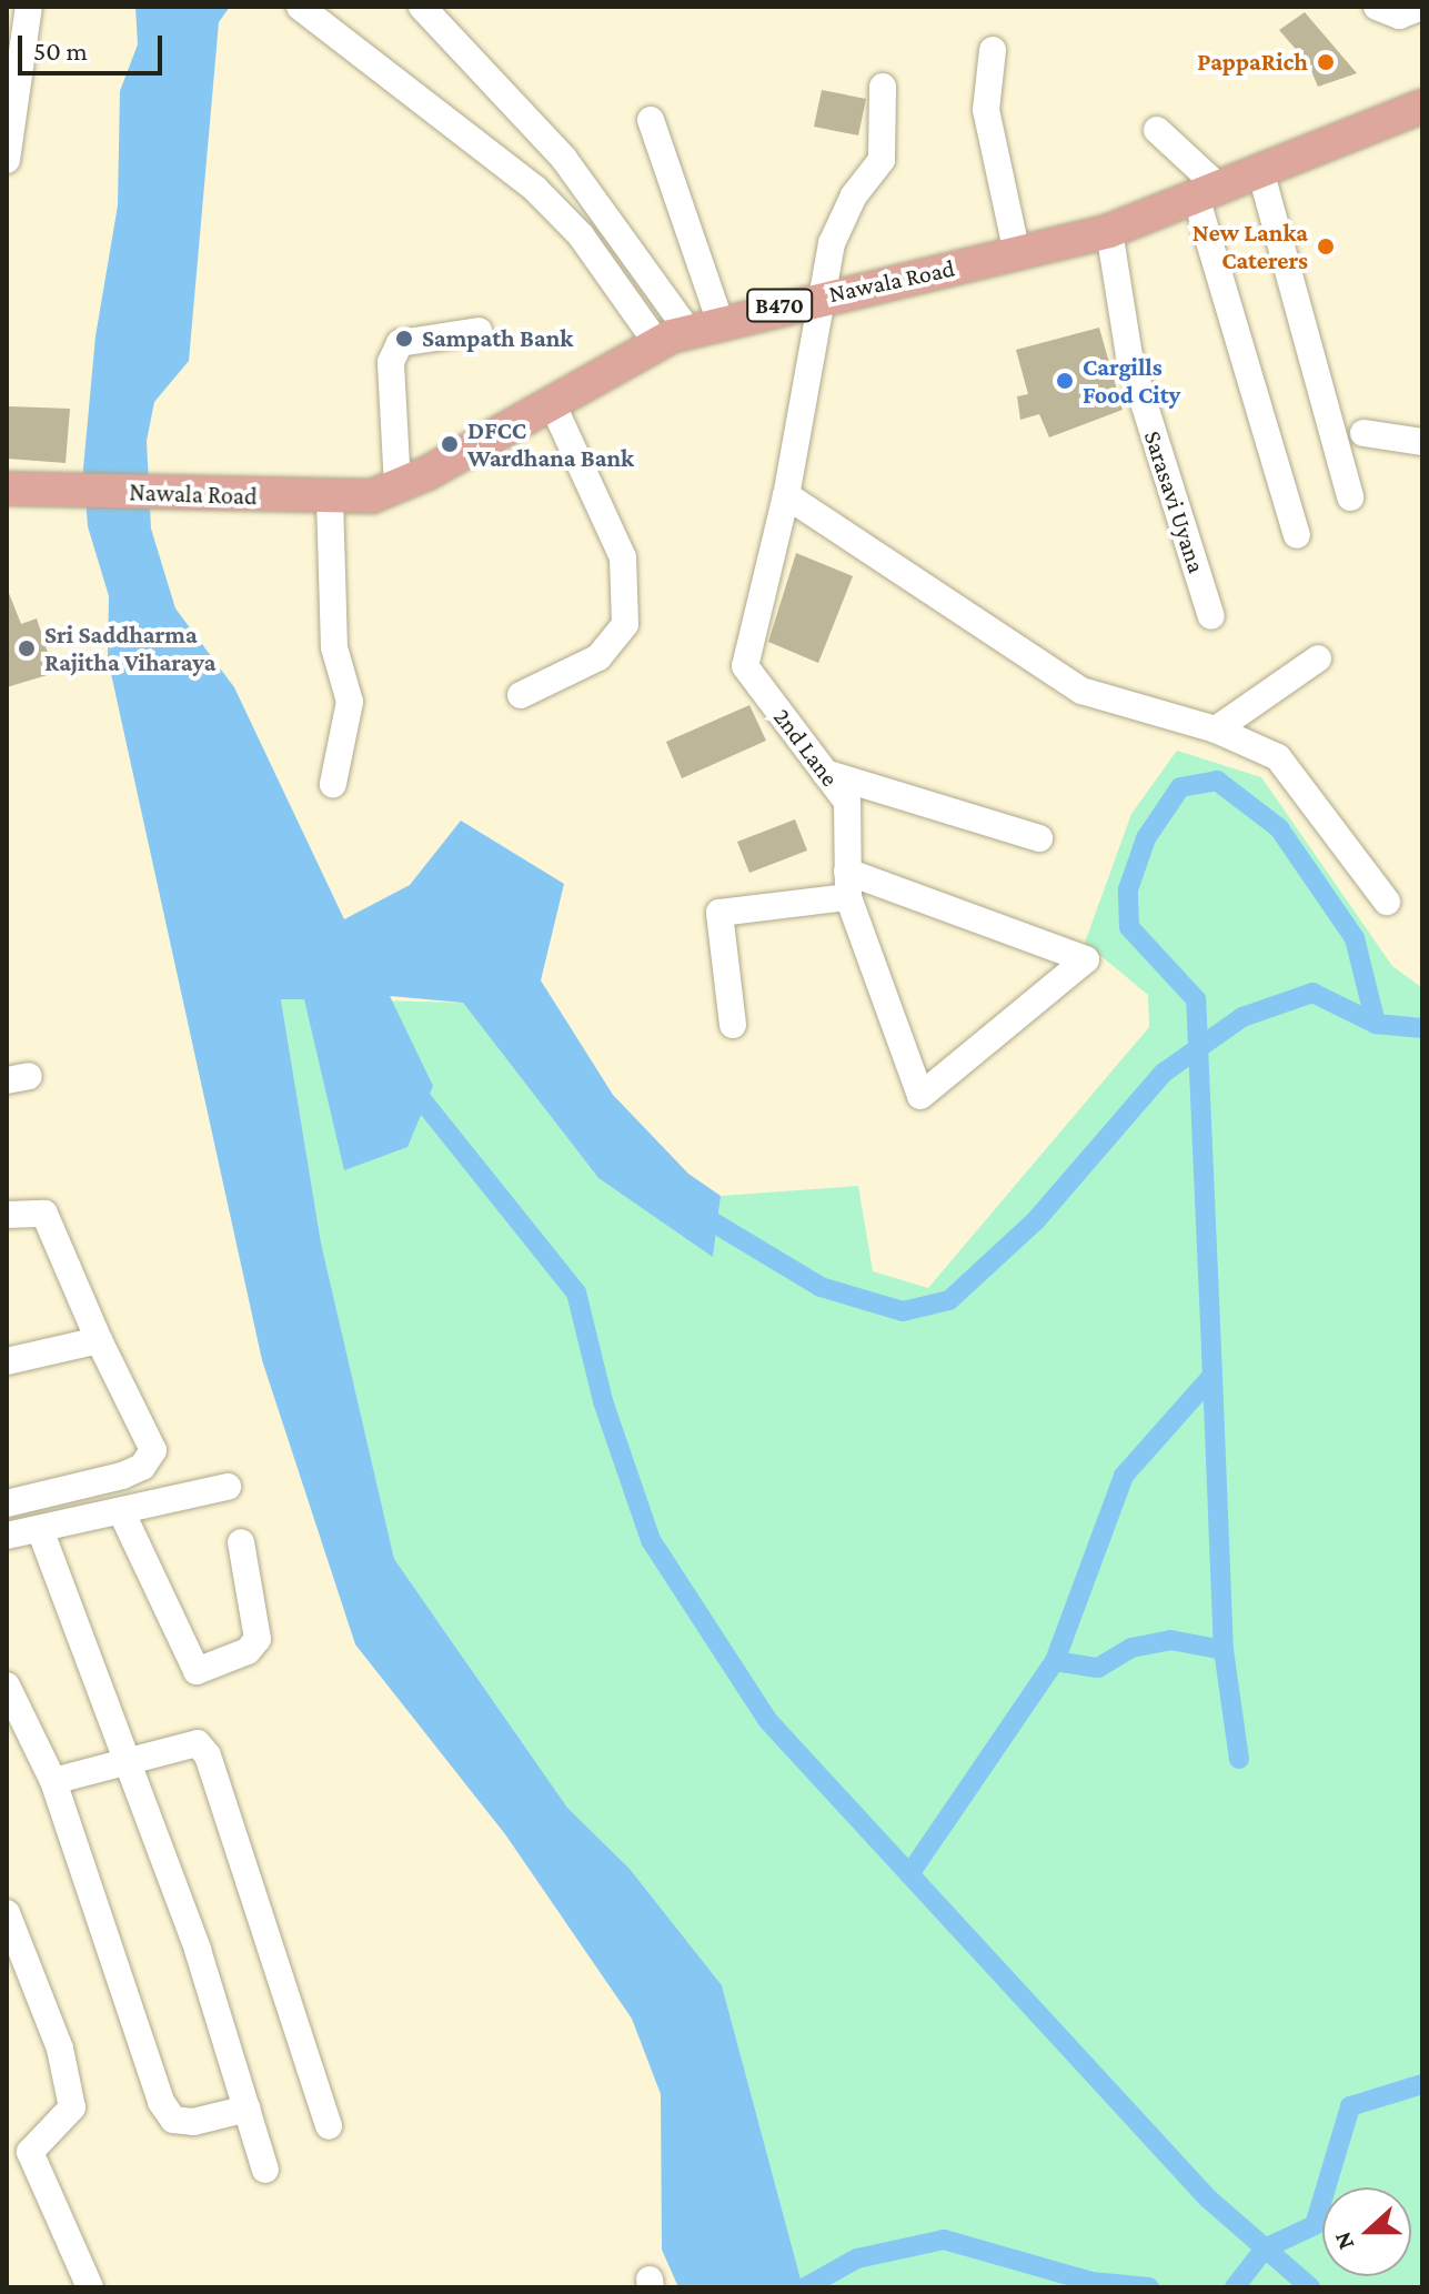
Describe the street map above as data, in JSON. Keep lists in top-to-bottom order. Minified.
{"streets":{"main road":["Nawala Road","B470"],"street":["Sarasavi Uyana","2nd Lane"]},"crossings":[["Nawala Road","Sarasavi Uyana"],["Nawala Road","2nd Lane"]],"places":["PappaRich","New Lanka Caterers","Sampath Bank","Cargills Food City","DFCC Wardhana Bank","Sri Saddharma Rajitha Viharaya"],"scale_bar":"50 m","north":"left"}
